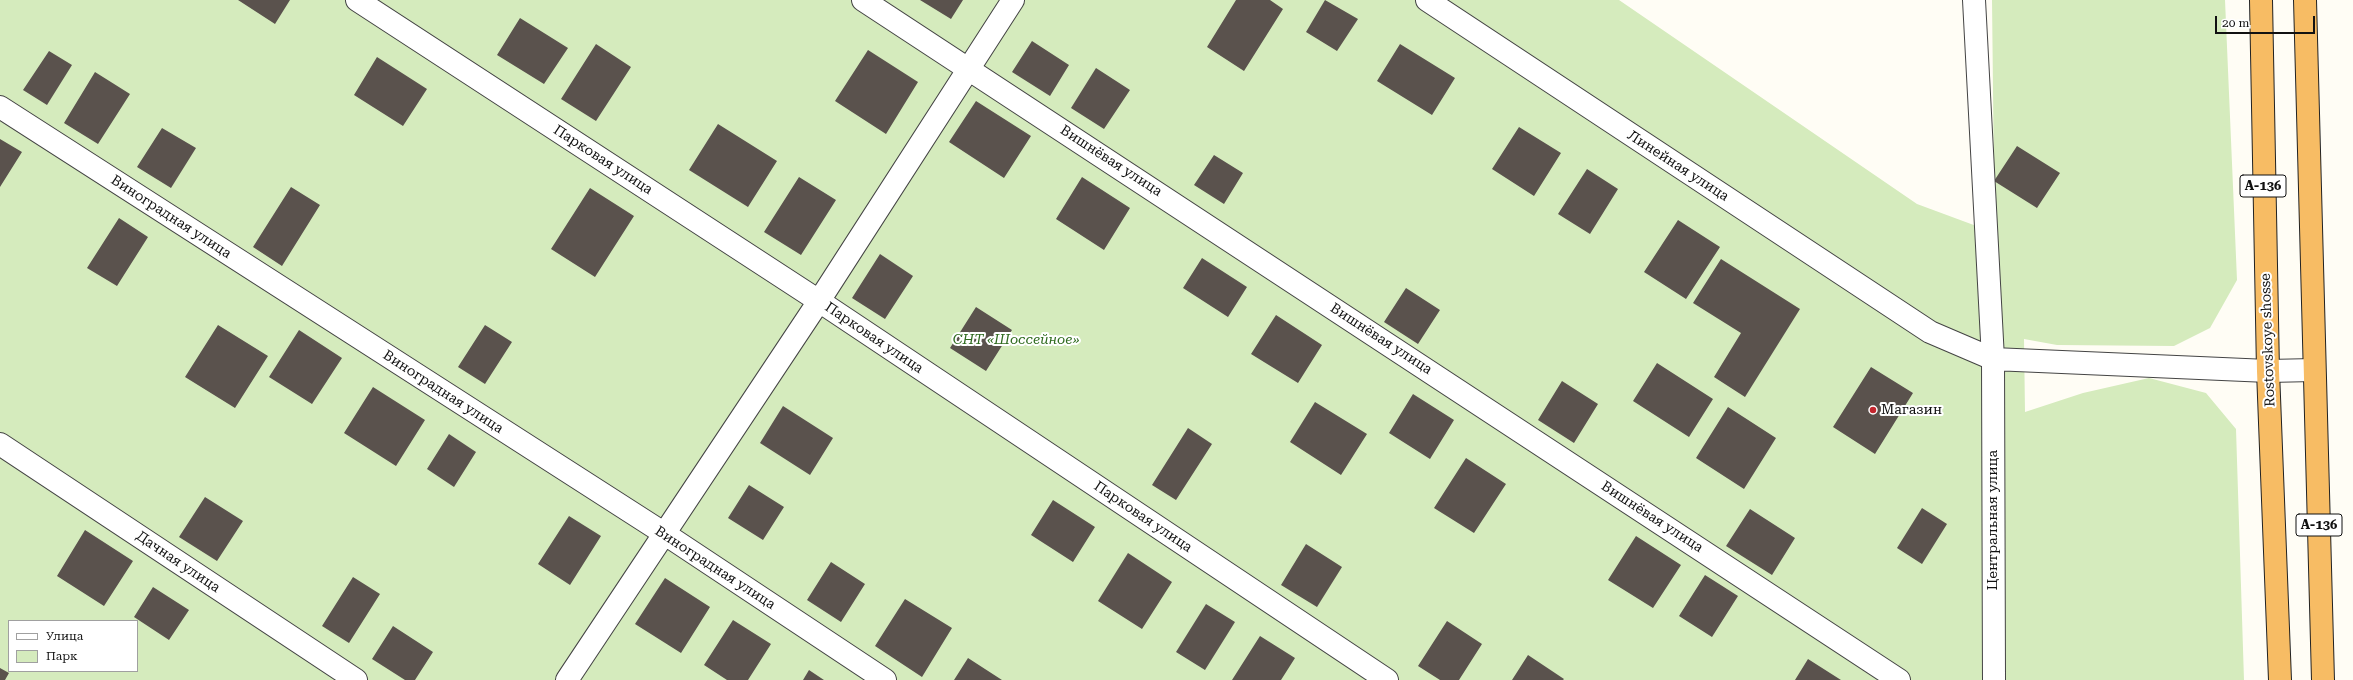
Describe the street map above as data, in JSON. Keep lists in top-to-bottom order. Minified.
{"streets":{"highway":["А-136","Rostovskoye shosse"],"street":["Парковая улица","Вишнёвая улица","Линейная улица","Виноградная улица","Центральная улица","Дачная улица"]},"crossings":[["Линейная улица","Центральная улица"]],"parks":["СНТ «Шоссейное»"],"places":["Магазин"],"legend":["Улица","Парк"],"scale_bar":"20 m"}
